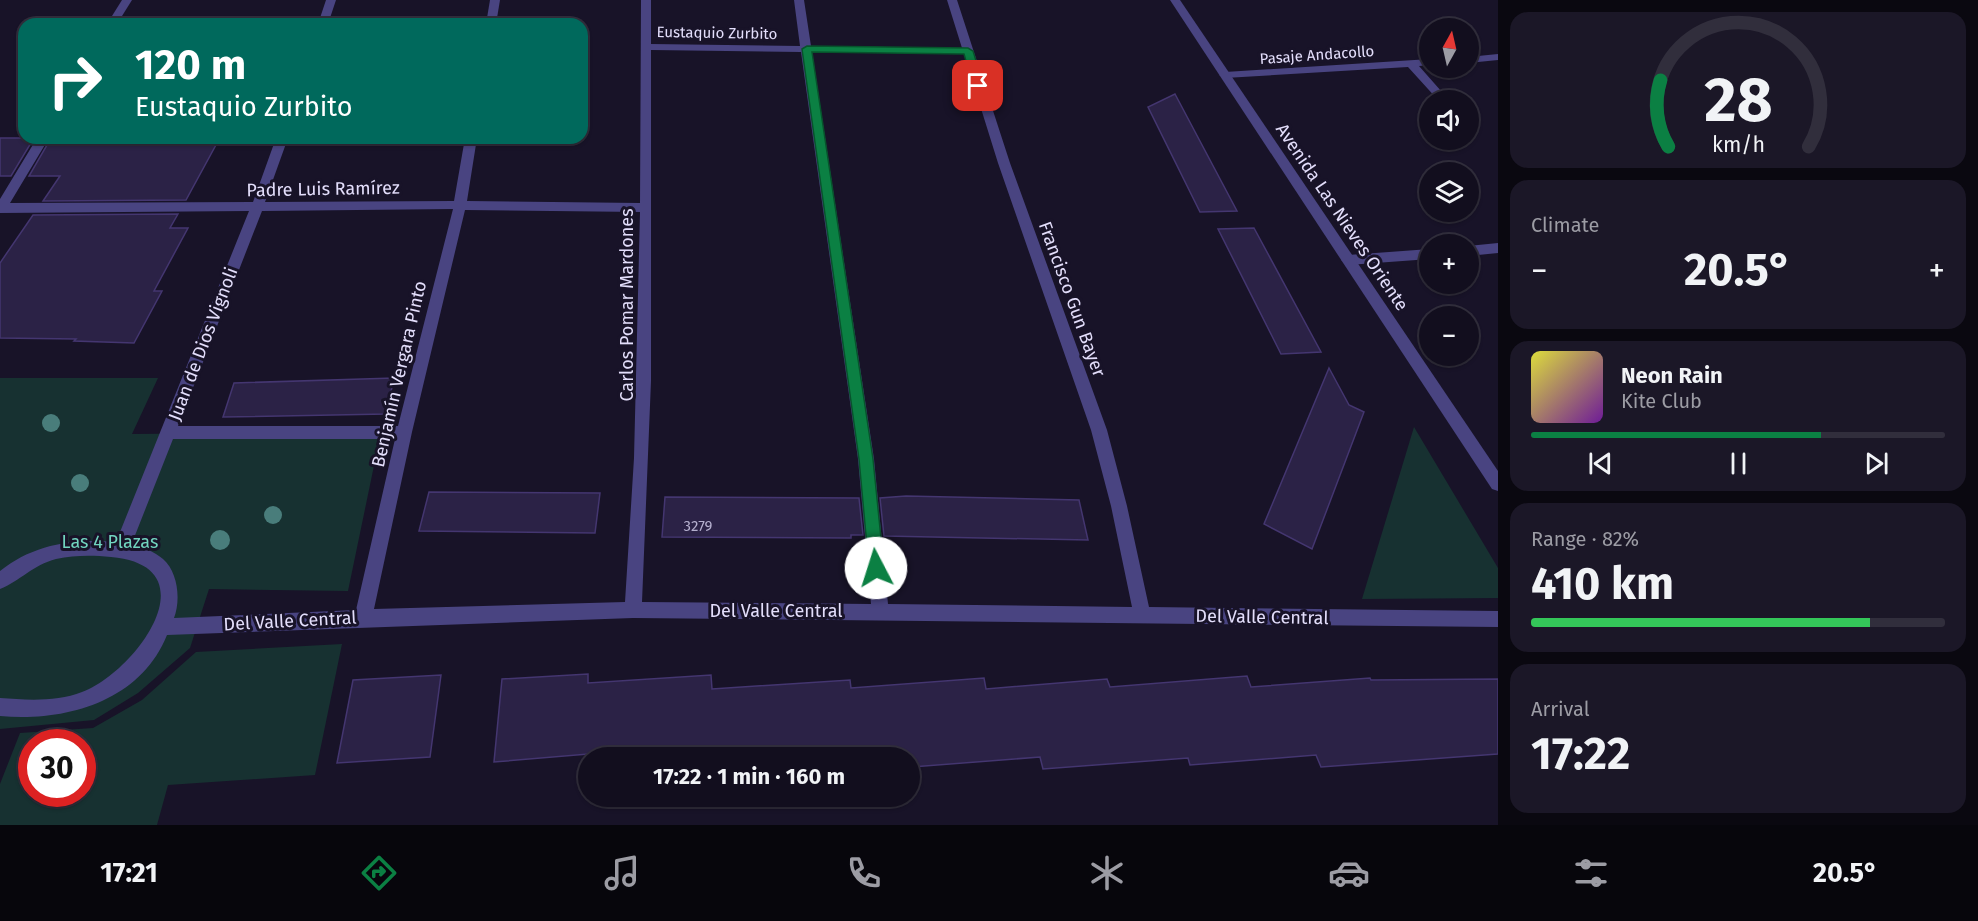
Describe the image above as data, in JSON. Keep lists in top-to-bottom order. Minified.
{"streets":{"street":["Eustaquio Zurbito","Pasaje Andacollo","Padre Luis Ramírez","Avenida Las Nieves Oriente","Francisco Gun Bayer","Carlos Pomar Mardones","Juan de Dios Vignoli","Benjamín Vergara Pinto","Del Valle Central"]},"crossings":[["Eustaquio Zurbito","Francisco Gun Bayer"],["Eustaquio Zurbito","Carlos Pomar Mardones"],["Pasaje Andacollo","Avenida Las Nieves Oriente"],["Padre Luis Ramírez","Carlos Pomar Mardones"],["Padre Luis Ramírez","Juan de Dios Vignoli"],["Padre Luis Ramírez","Benjamín Vergara Pinto"],["Francisco Gun Bayer","Del Valle Central"],["Carlos Pomar Mardones","Del Valle Central"],["Benjamín Vergara Pinto","Del Valle Central"]],"parks":["Las 4 Plazas"],"house_numbers":["3279"],"north":"top","page":{"map_buttons":["+","−"],"turn":["120 m","Eustaquio Zurbito"],"tile":["Climate",["Range · 82%","410 km"],["Arrival","17:22"]],"heat":["−","20.5°","+"],"song":["Neon Rain","Kite Club"],"limit":"30","trip":"17:22 · 1 min · 160 m","tabs":["17:21","20.5°"],"gauge":["28","km/h"]}}
